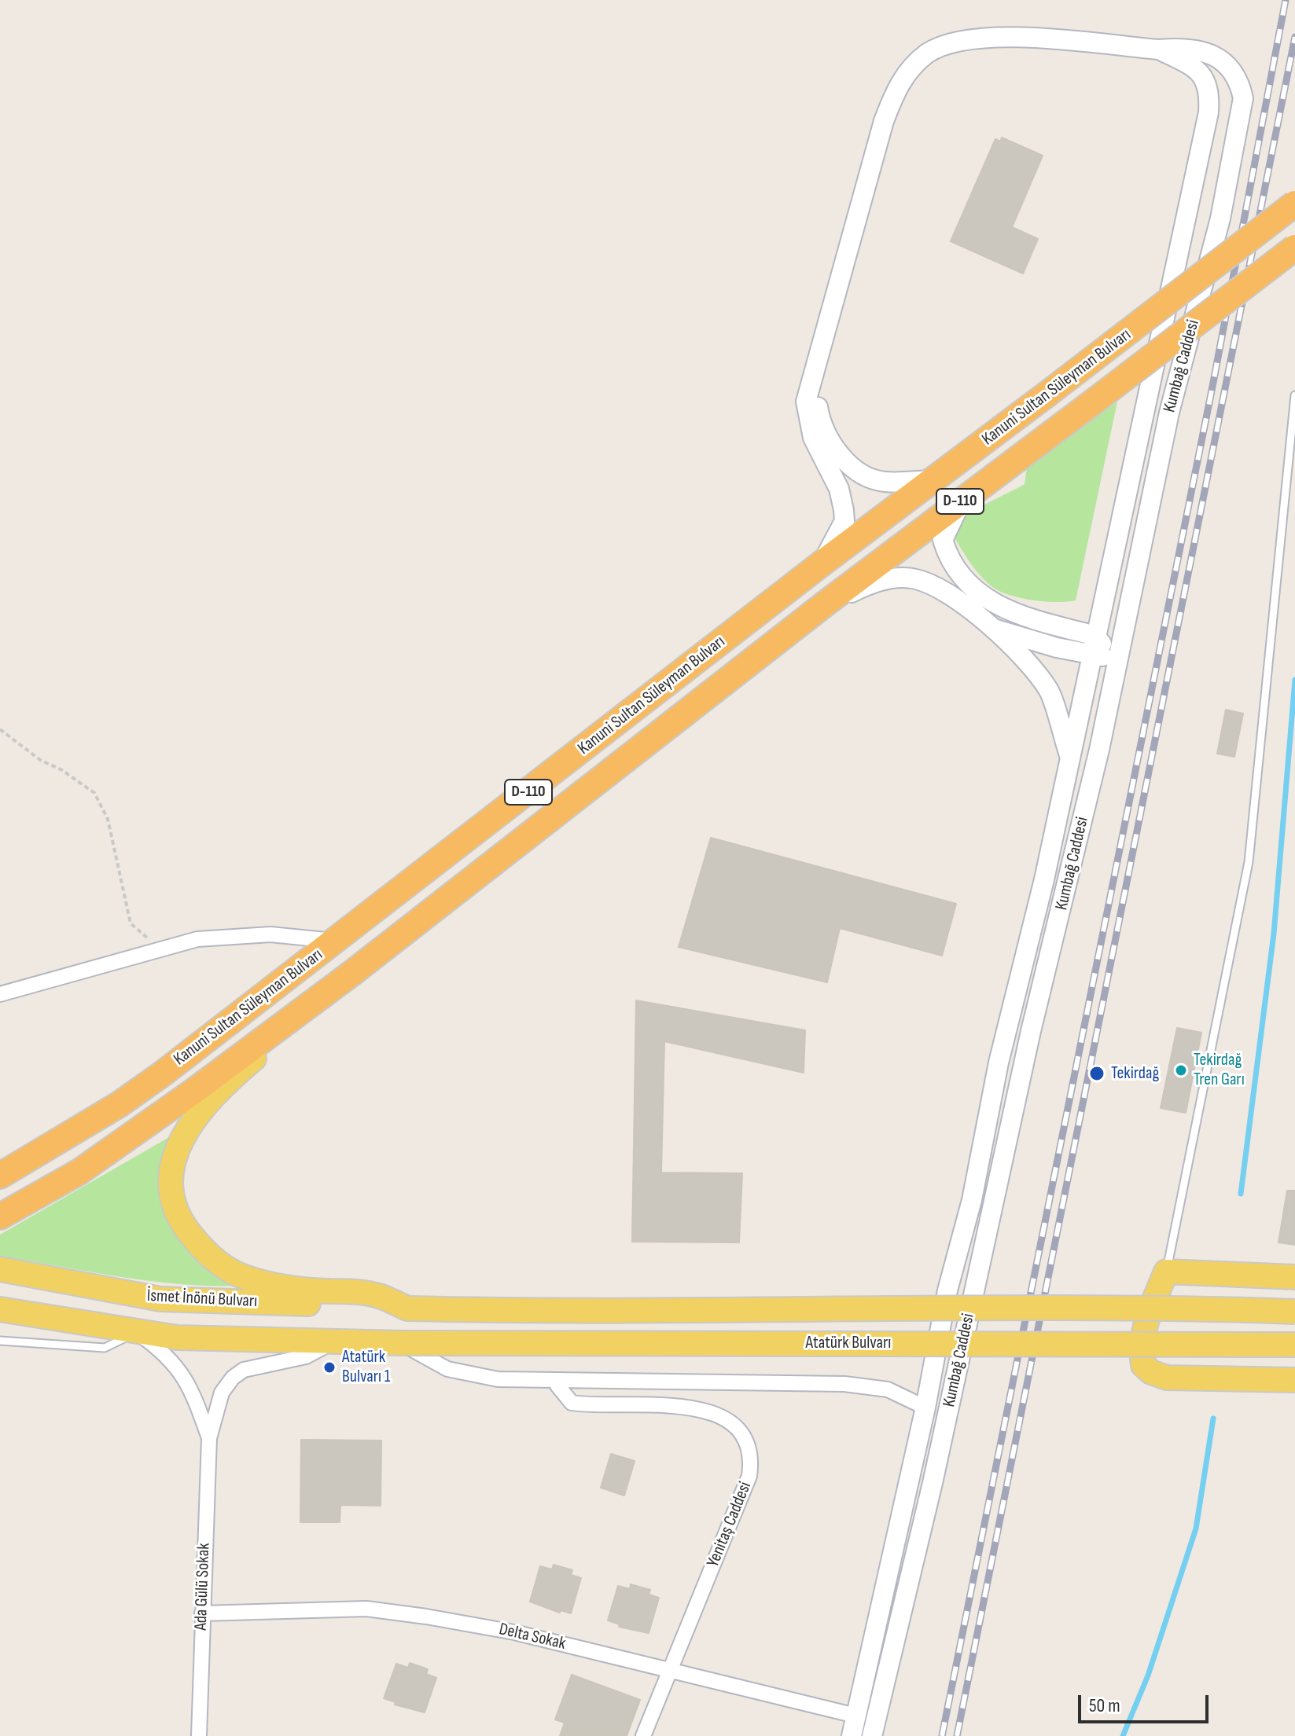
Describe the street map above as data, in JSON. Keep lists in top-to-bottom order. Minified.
{"streets":{"highway":["Kanuni Sultan Süleyman Bulvarı","D-110"],"main road":["İsmet İnönü Bulvarı","Atatürk Bulvarı"],"street":["Kumbağ Caddesi","Yenitaş Caddesi","Ada Gülü Sokak","Delta Sokak"]},"crossings":[["Kumbağ Caddesi","Kanuni Sultan Süleyman Bulvarı"],["Kumbağ Caddesi","Delta Sokak"],["İsmet İnönü Bulvarı","Atatürk Bulvarı"],["Yenitaş Caddesi","Delta Sokak"],["Ada Gülü Sokak","Delta Sokak"]],"places":["Tekirdağ Tren Garı","Tekirdağ","Atatürk Bulvarı 1"],"scale_bar":"50 m"}
